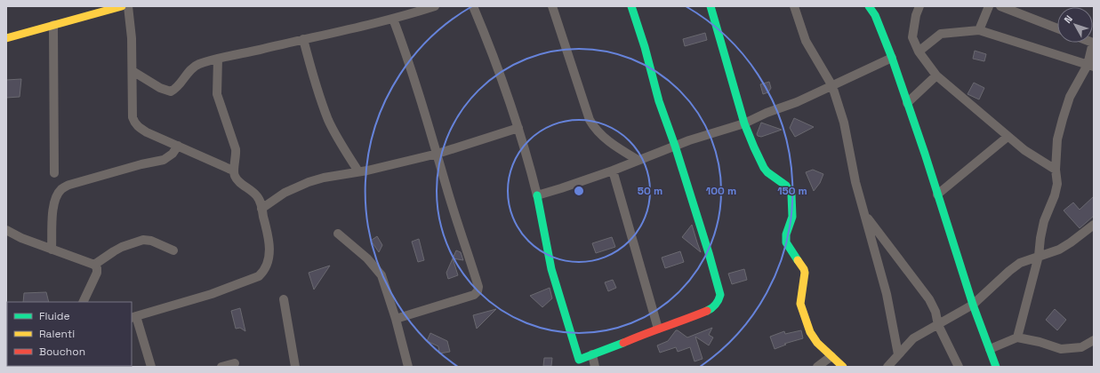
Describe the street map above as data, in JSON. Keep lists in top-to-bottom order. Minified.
{"legend":["Fluide","Ralenti","Bouchon"],"north":"top left","rings":["50 m","100 m","150 m"]}
